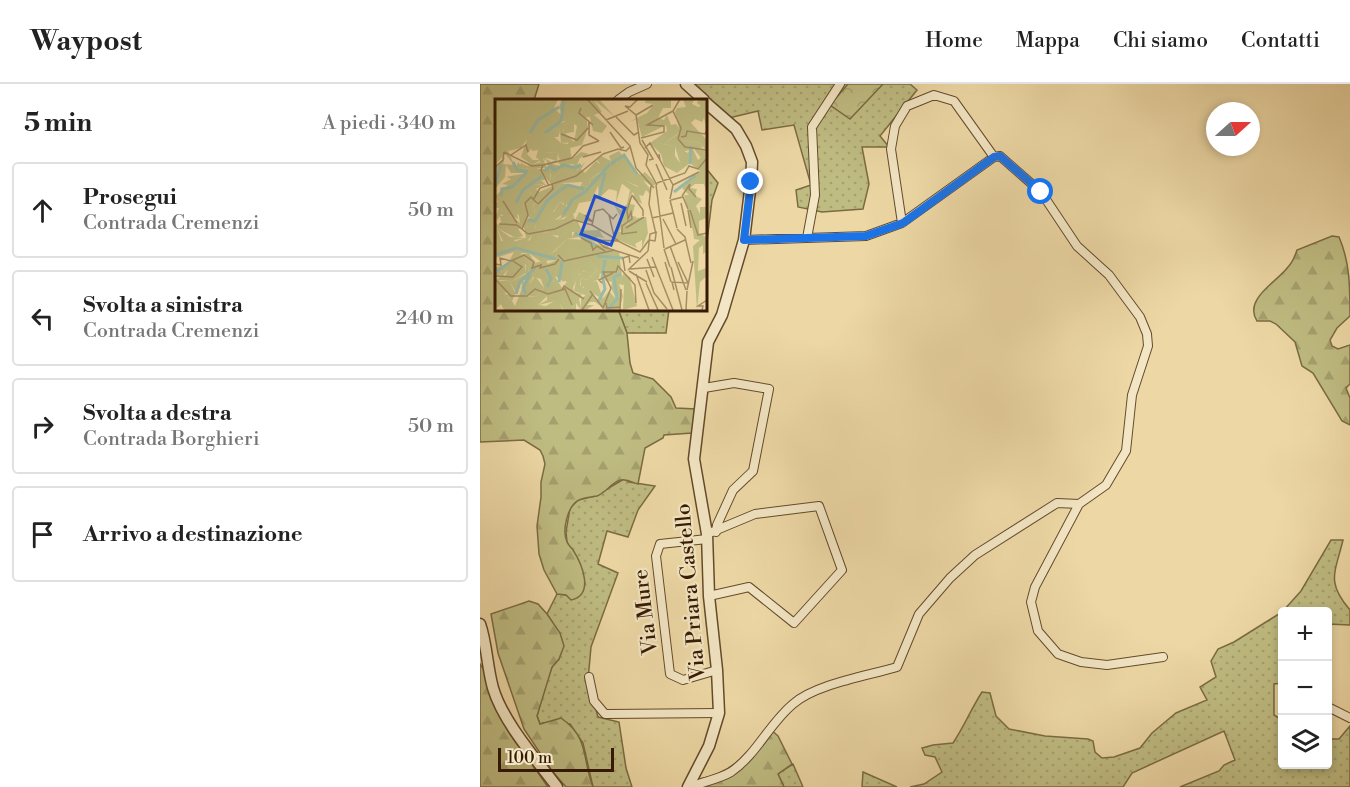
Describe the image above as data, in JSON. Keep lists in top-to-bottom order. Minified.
{"streets":{"street":["Via Priara Castello","Via Mure"]},"crossings":[["Via Priara Castello","Via Mure"]],"scale_bar":"100 m","north":"right","page":{"header":"Waypost","nav":["Home","Mappa","Chi siamo","Contatti"],"heading":["5 min","A piedi · 340 m"],"list":[["Prosegui","Contrada Cremenzi","50 m"],["Svolta a sinistra","Contrada Cremenzi","240 m"],["Svolta a destra","Contrada Borghieri","50 m"],"Arrivo a destinazione"],"map_buttons":["+","−"],"scale":"100 m"}}
